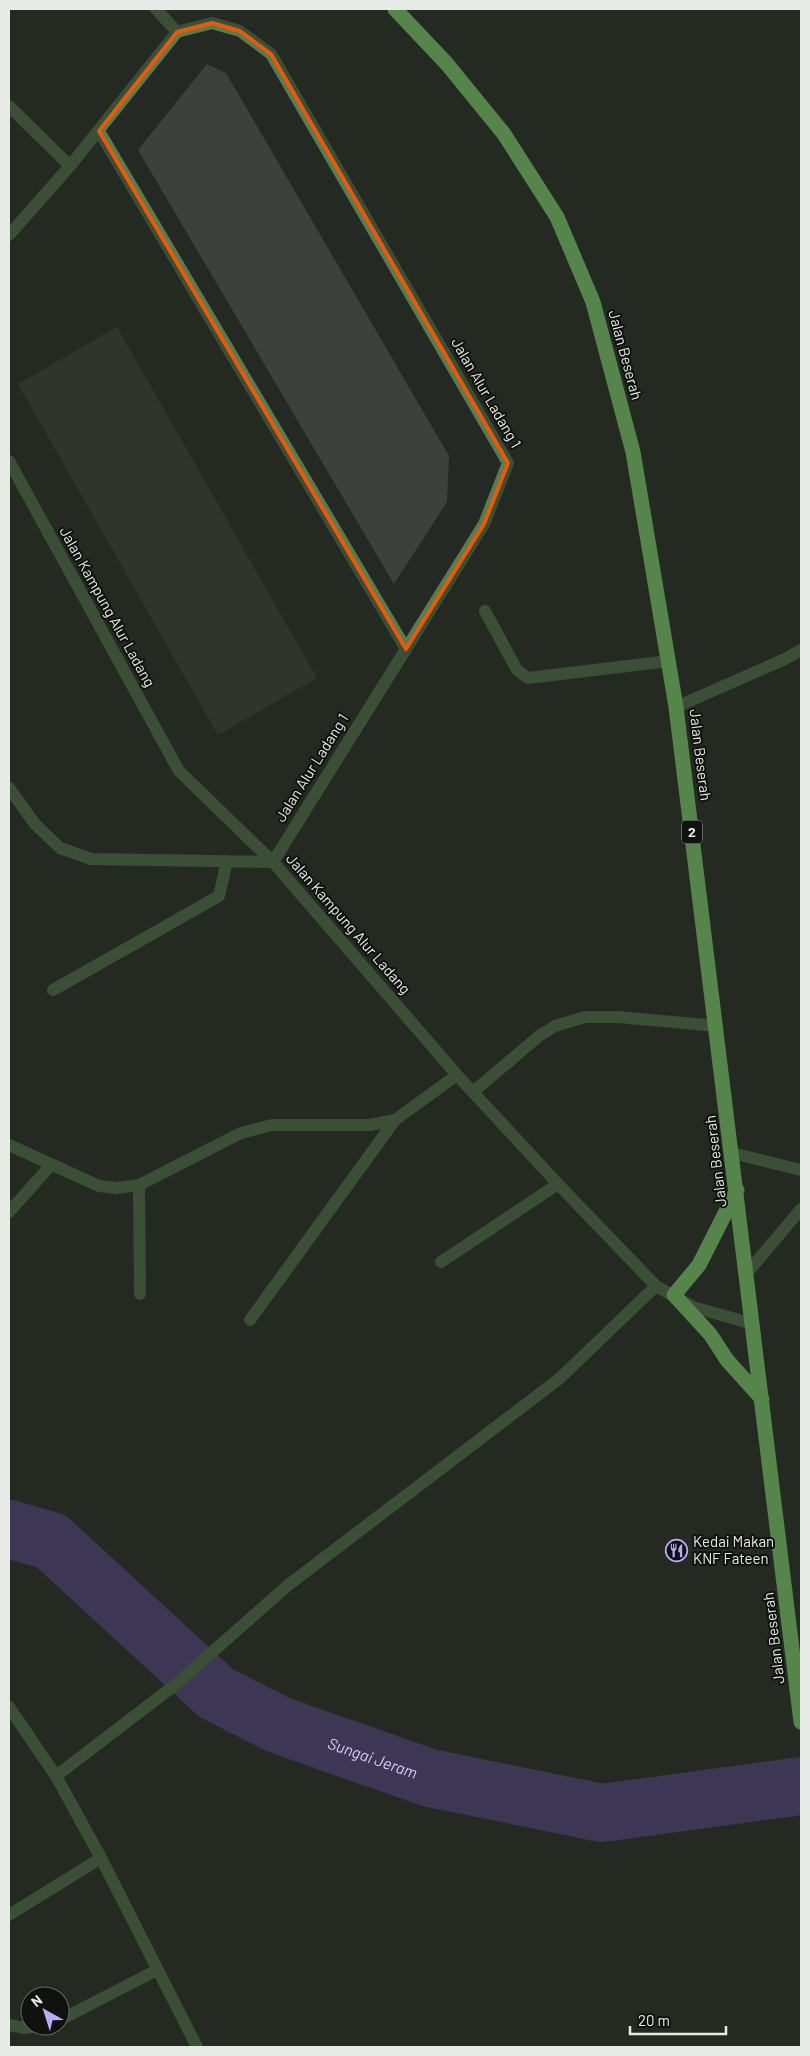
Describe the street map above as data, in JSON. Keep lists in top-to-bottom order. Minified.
{"streets":{"highway":["Jalan Beserah","2"],"street":["Jalan Alur Ladang 1","Jalan Kampung Alur Ladang"]},"crossings":[["Jalan Beserah","Jalan Kampung Alur Ladang"],["Jalan Alur Ladang 1","Jalan Kampung Alur Ladang"]],"water":["Sungai Jeram"],"places":{"restaurant":["Kedai Makan KNF Fateen"]},"scale_bar":"20 m","north":"top left"}
